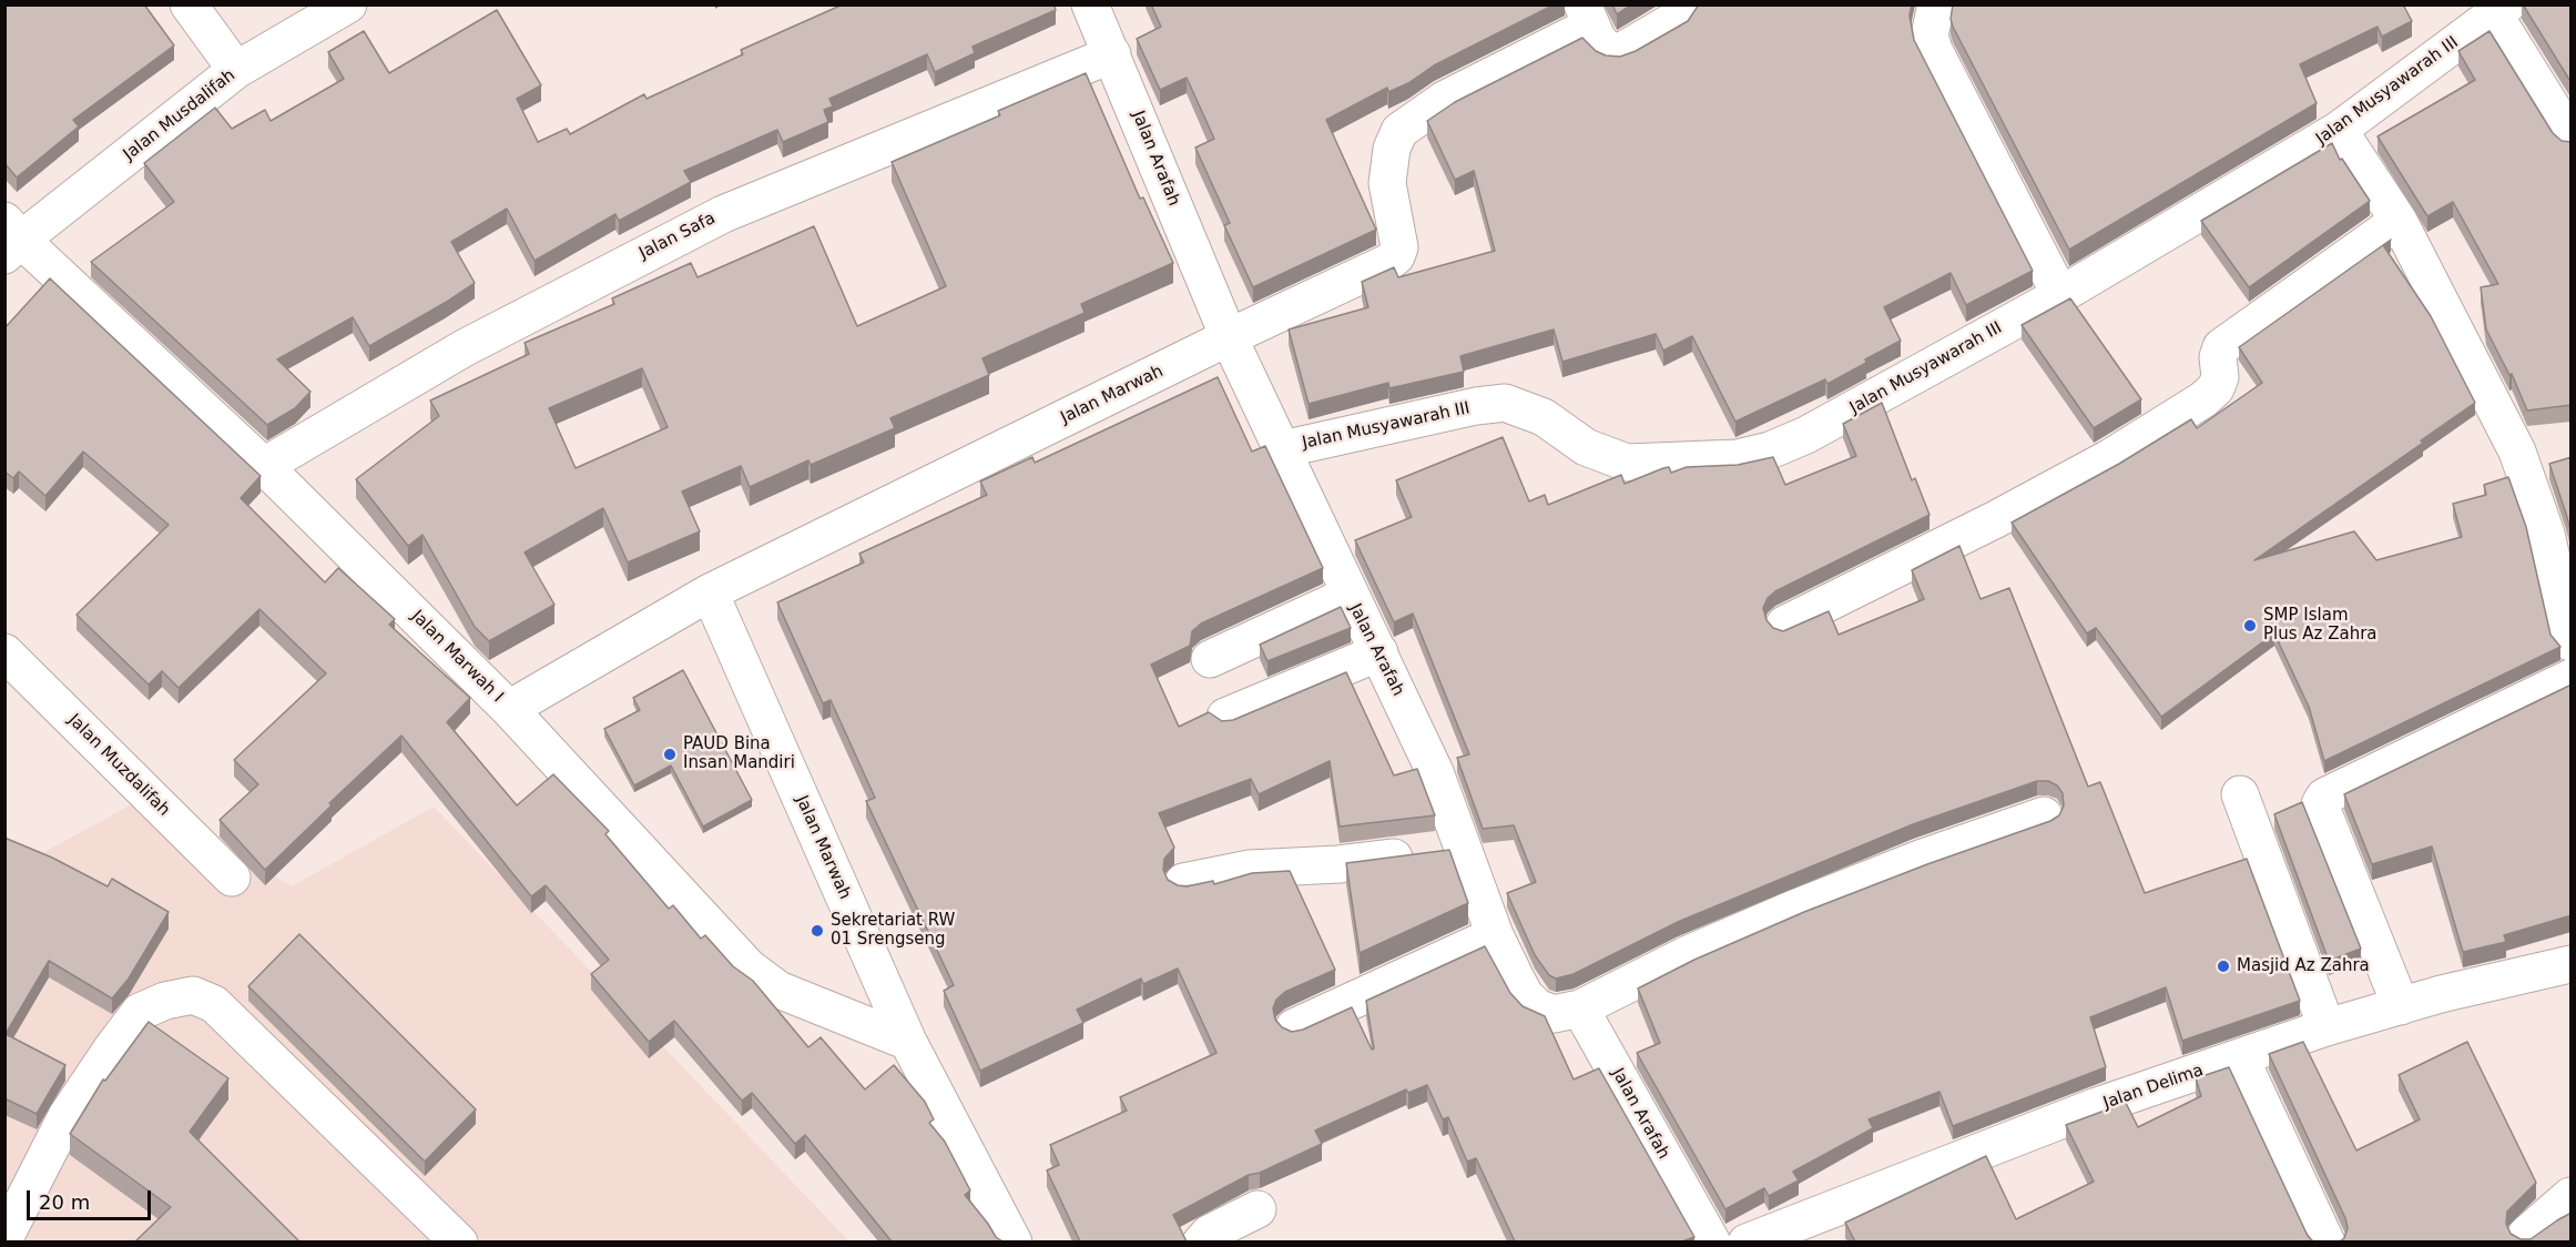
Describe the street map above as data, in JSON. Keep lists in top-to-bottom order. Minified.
{"streets":{"street":["Jalan Musyawarah III","Jalan Musdalifah","Jalan Arafah","Jalan Safa","Jalan Marwah","Jalan Marwah I","Jalan Muzdalifah","Jalan Delima"]},"crossings":[["Jalan Musyawarah III","Jalan Arafah"],["Jalan Musdalifah","Jalan Marwah I"],["Jalan Arafah","Jalan Safa"],["Jalan Arafah","Jalan Marwah"],["Jalan Safa","Jalan Marwah I"],["Jalan Marwah","Jalan Marwah I"]],"places":["SMP Islam Plus Az Zahra","PAUD Bina Insan Mandiri","Sekretariat RW 01 Srengseng","Masjid Az Zahra"],"scale_bar":"20 m"}
